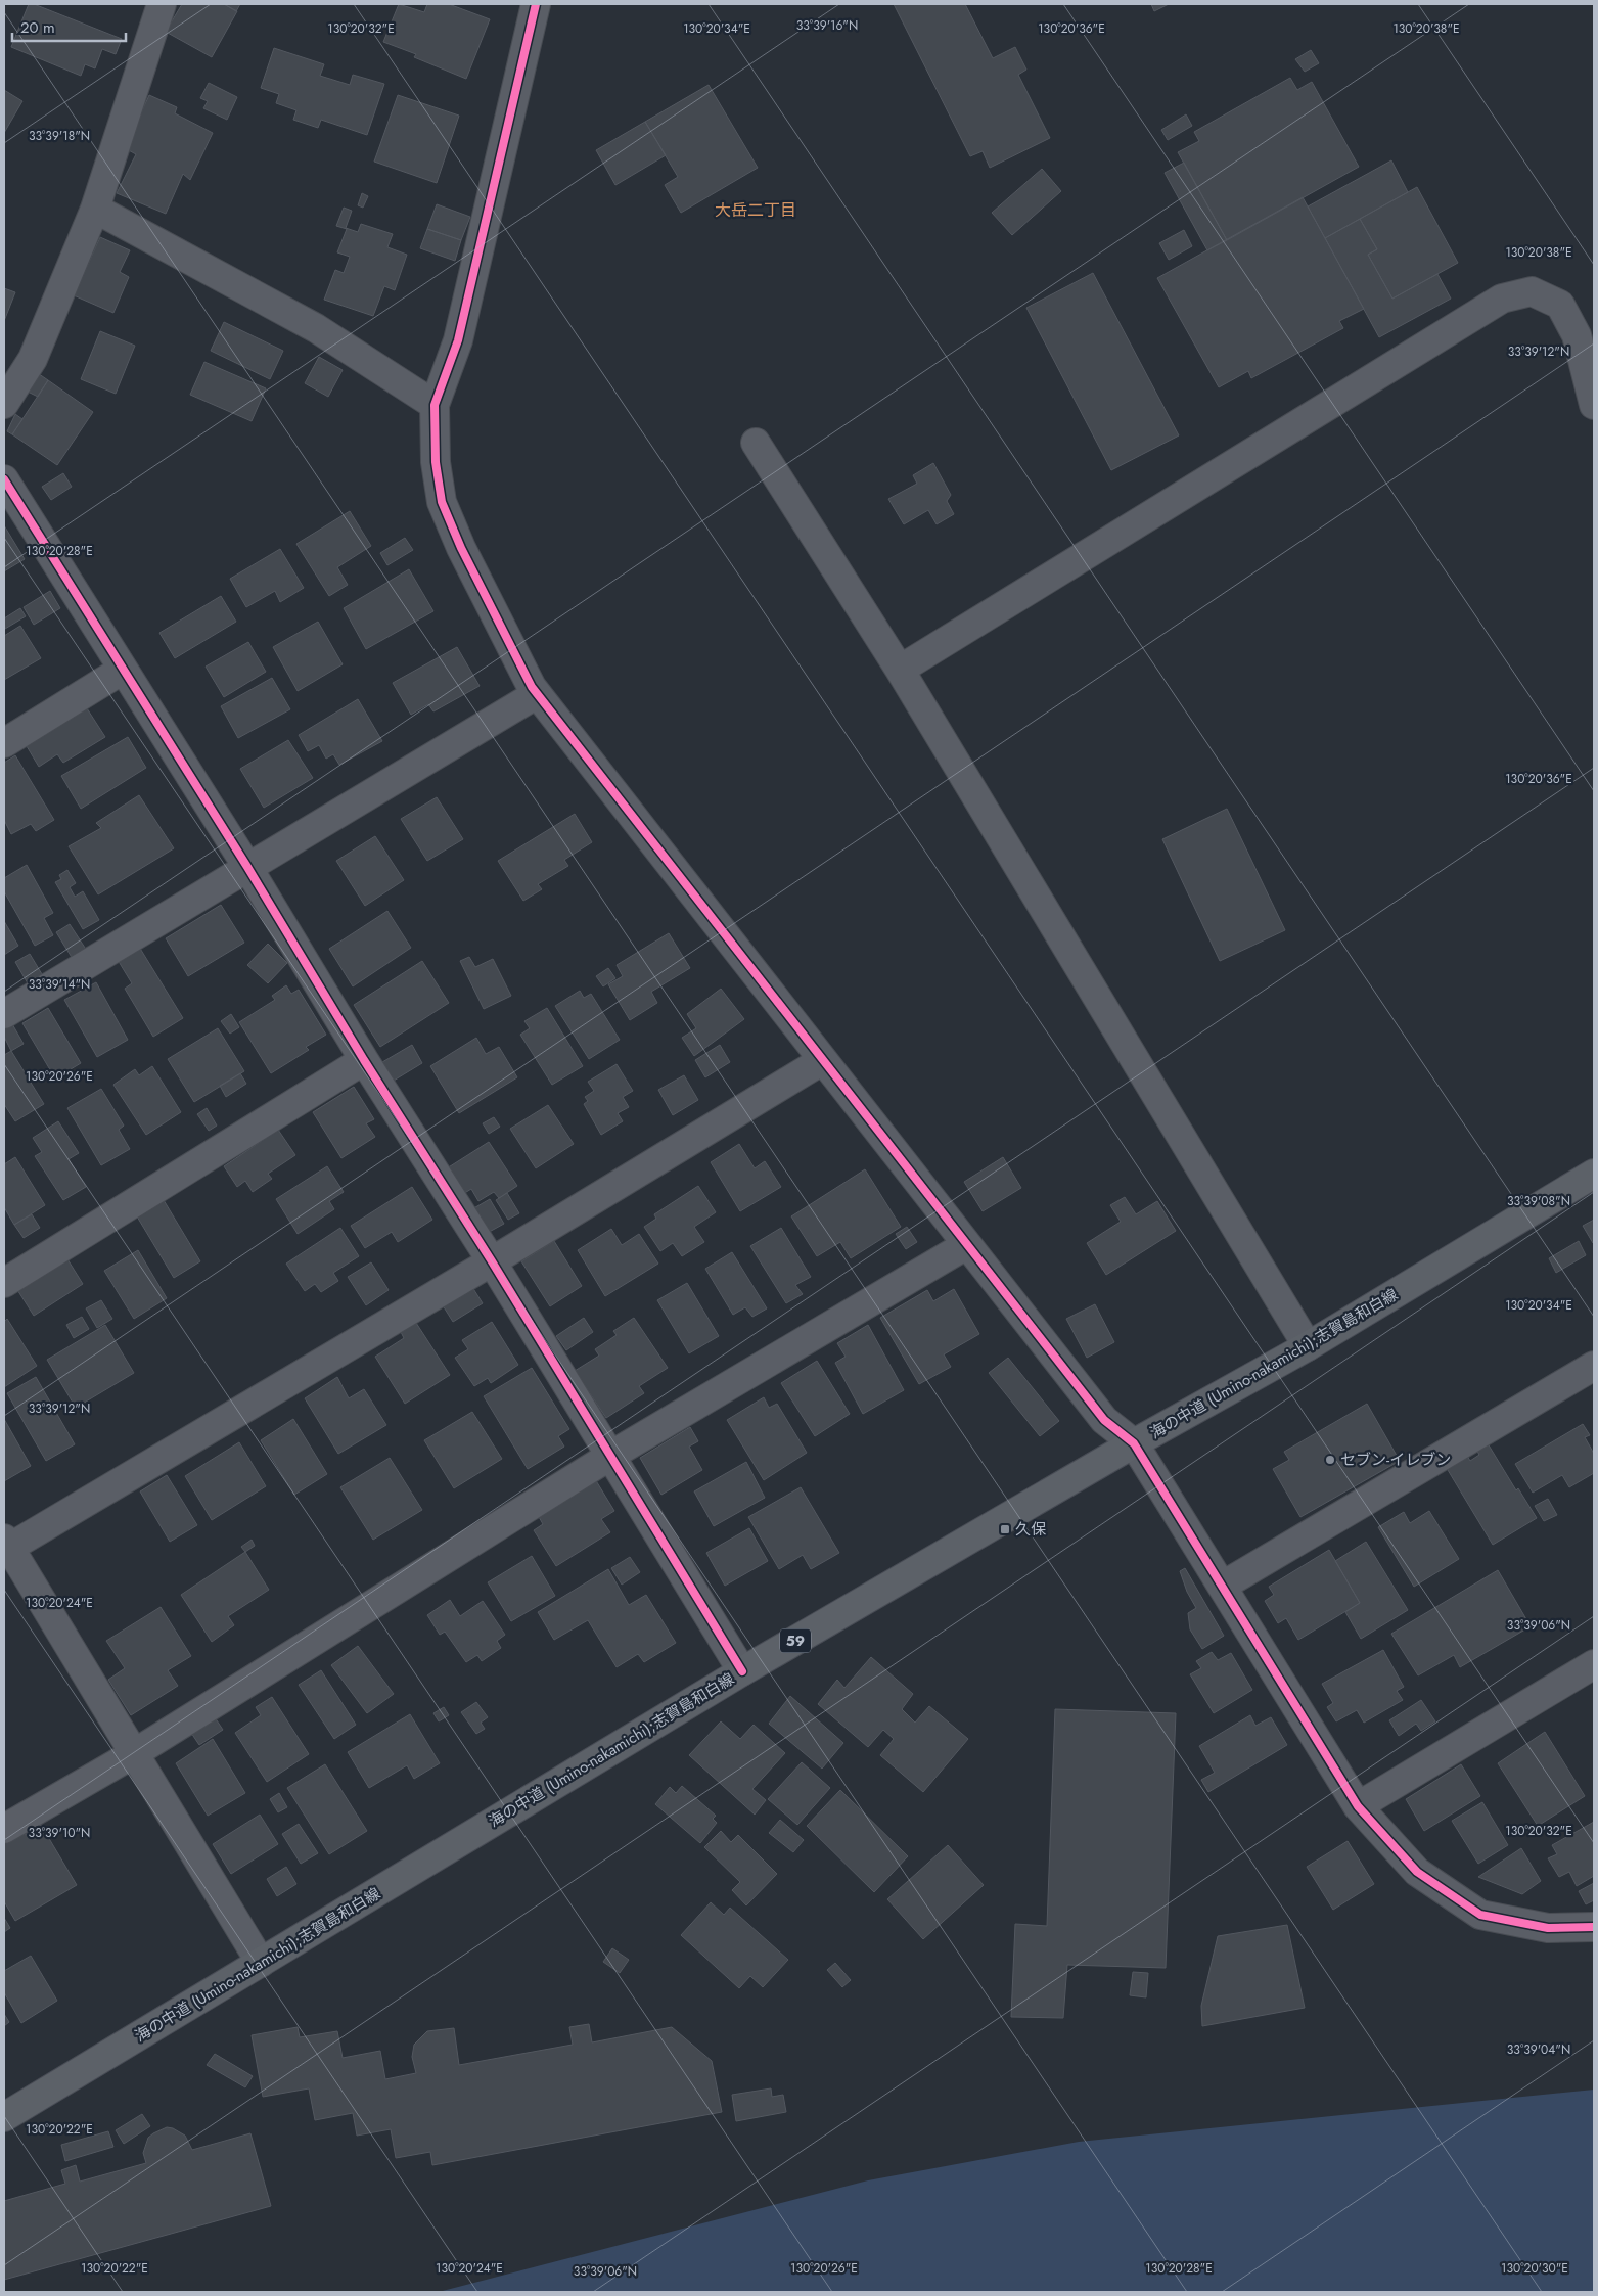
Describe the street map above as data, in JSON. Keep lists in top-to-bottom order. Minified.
{"streets":{"main road":["海の中道 (Umino-nakamichi);志賀島和白線","59"]},"districts":["大岳二丁目"],"places":{"other":["セブン-イレブン"],"transit":["久保"]},"scale_bar":"20 m","coordinates":["33°39'16\"N","130°20'32\"E","130°20'34\"E","130°20'36\"E","130°20'38\"E","33°39'18\"N","33°39'12\"N","130°20'28\"E","33°39'14\"N","130°20'26\"E","33°39'08\"N","130°20'24\"E","33°39'06\"N","33°39'10\"N","33°39'04\"N","130°20'22\"E","130°20'30\"E"]}
